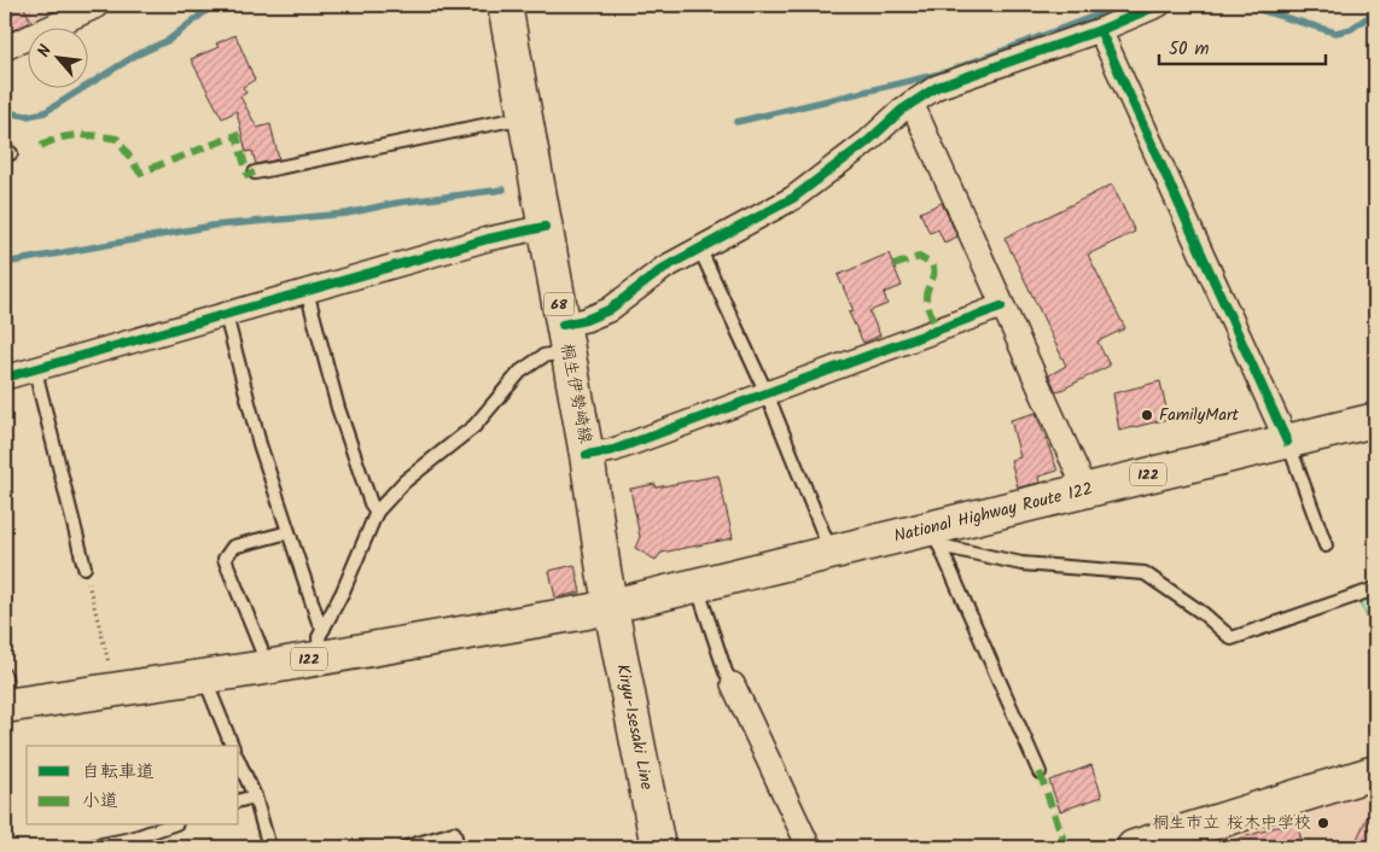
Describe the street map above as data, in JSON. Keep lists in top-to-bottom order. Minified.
{"streets":{"main road":["68","桐生伊勢崎線","122","National Highway Route 122","Kiryu-Isesaki Line"]},"crossings":[["桐生伊勢崎線","122"],["桐生伊勢崎線","National Highway Route 122"],["桐生伊勢崎線","Kiryu-Isesaki Line"],["122","National Highway Route 122"],["122","Kiryu-Isesaki Line"],["National Highway Route 122","Kiryu-Isesaki Line"]],"places":["FamilyMart","桐生市立 桜木中学校"],"legend":["自転車道","小道"],"scale_bar":"50 m","north":"top left"}
